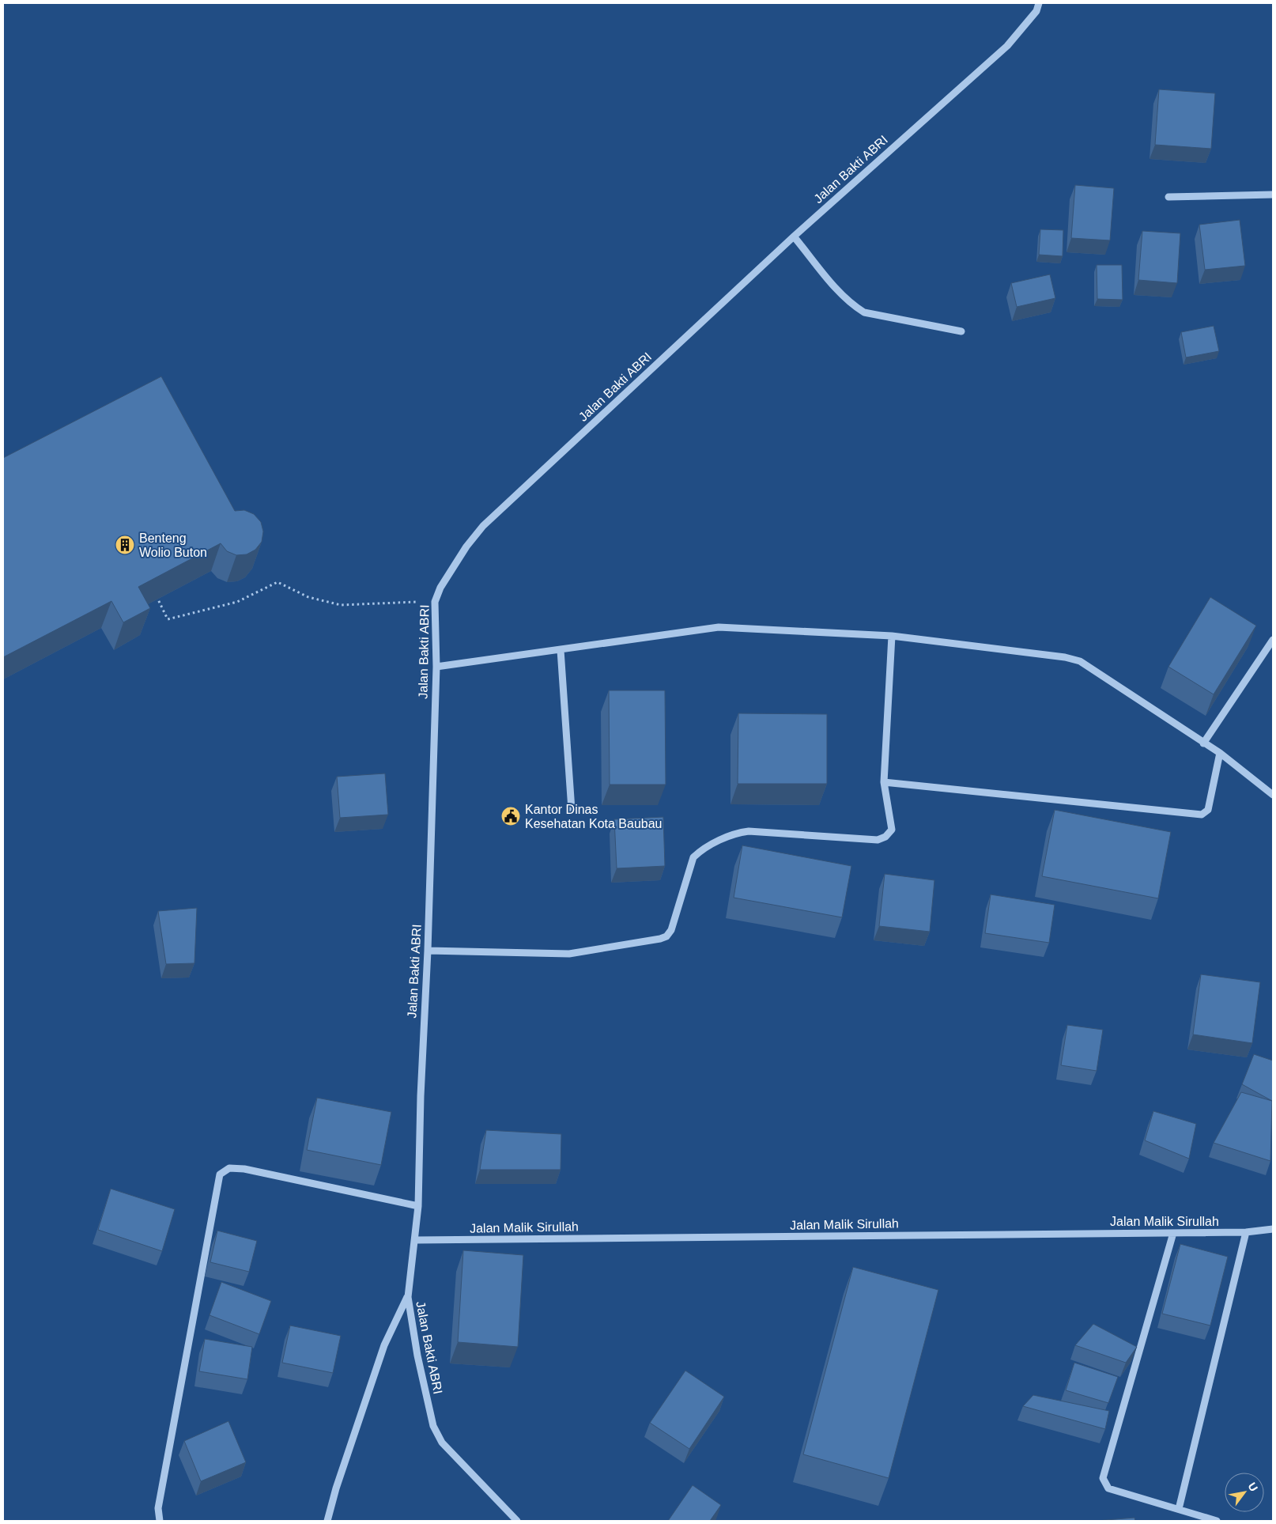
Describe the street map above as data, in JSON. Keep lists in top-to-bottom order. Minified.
{"streets":{"street":["Jalan Bakti ABRI","Jalan Malik Sirullah"]},"crossings":[["Jalan Bakti ABRI","Jalan Malik Sirullah"]],"places":{"building":["Benteng Wolio Buton"],"public building":["Kantor Dinas Kesehatan Kota Baubau"]},"north":"top right"}
